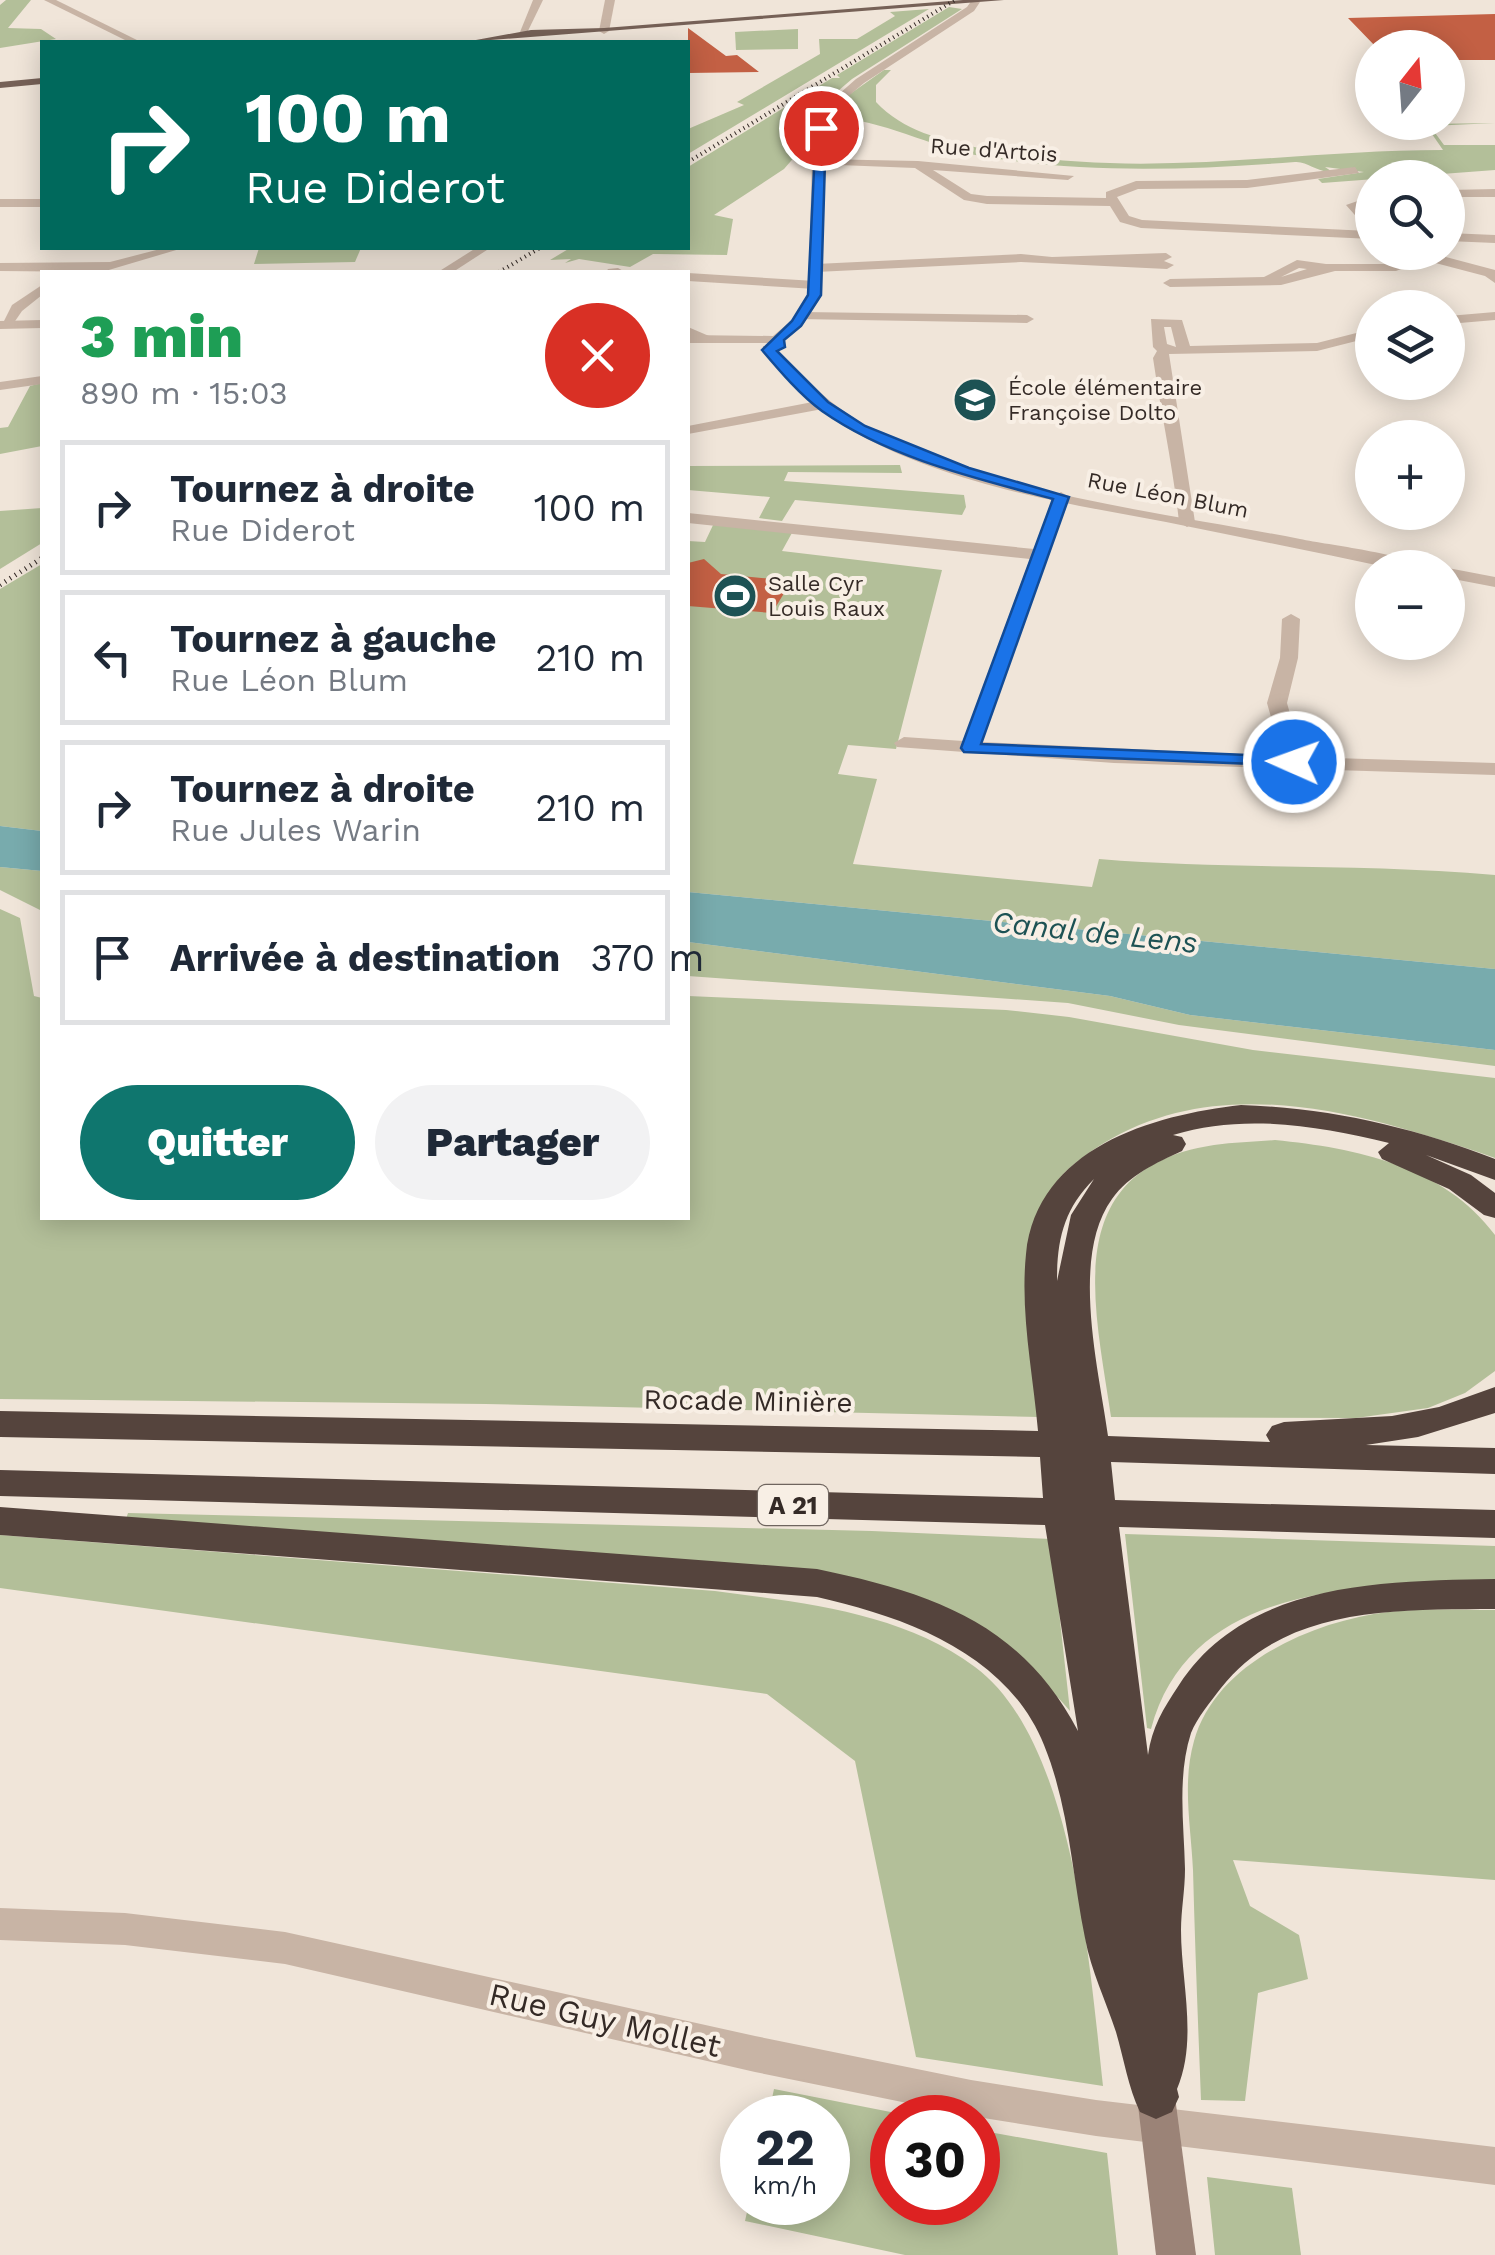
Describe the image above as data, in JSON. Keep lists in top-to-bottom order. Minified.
{"streets":{"highway":["Rocade Minière","A 21"],"street":["Rue d'Artois","Rue Léon Blum","Rue Guy Mollet"]},"water":["Canal de Lens"],"places":{"school or university":["École élémentaire Françoise Dolto"],"sports":["Salle Cyr Louis Raux"]},"north":"top","page":{"map_buttons":["+","−"],"turn":["100 m","Rue Diderot"],"heading":["3 min","890 m · 15:03"],"list":[{"name":"Tournez à droite","note":"Rue Diderot","value":"100 m"},{"name":"Tournez à gauche","note":"Rue Léon Blum","value":"210 m"},{"name":"Tournez à droite","note":"Rue Jules Warin","value":"210 m"},{"name":"Arrivée à destination","value":"370 m"}],"buttons":["Quitter","Partager"],"speed":"22 km/h","limit":"30"}}
